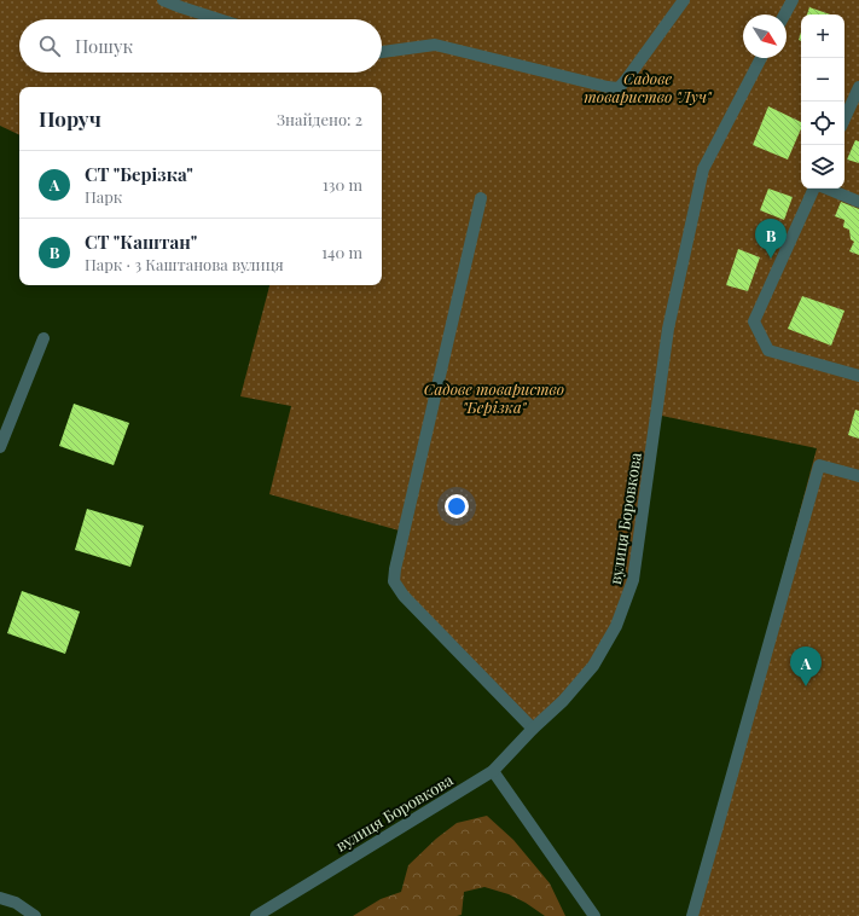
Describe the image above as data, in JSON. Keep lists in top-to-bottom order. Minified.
{"streets":{"street":["вулиця Боровкова"]},"parks":["Садове товариство \"Луч\"","Садове товариство \"Берізка\""],"north":"bottom right","page":{"map_buttons":["+","−"],"search":"Пошук","heading":["Поруч","Знайдено: 2"],"list":[{"mark":"A","name":"СТ \"Берізка\"","note":"Парк","value":"130 m"},{"mark":"B","name":"СТ \"Каштан\"","note":"Парк · 3 Каштанова вулиця","value":"140 m"}],"pins":["B","A"]}}
